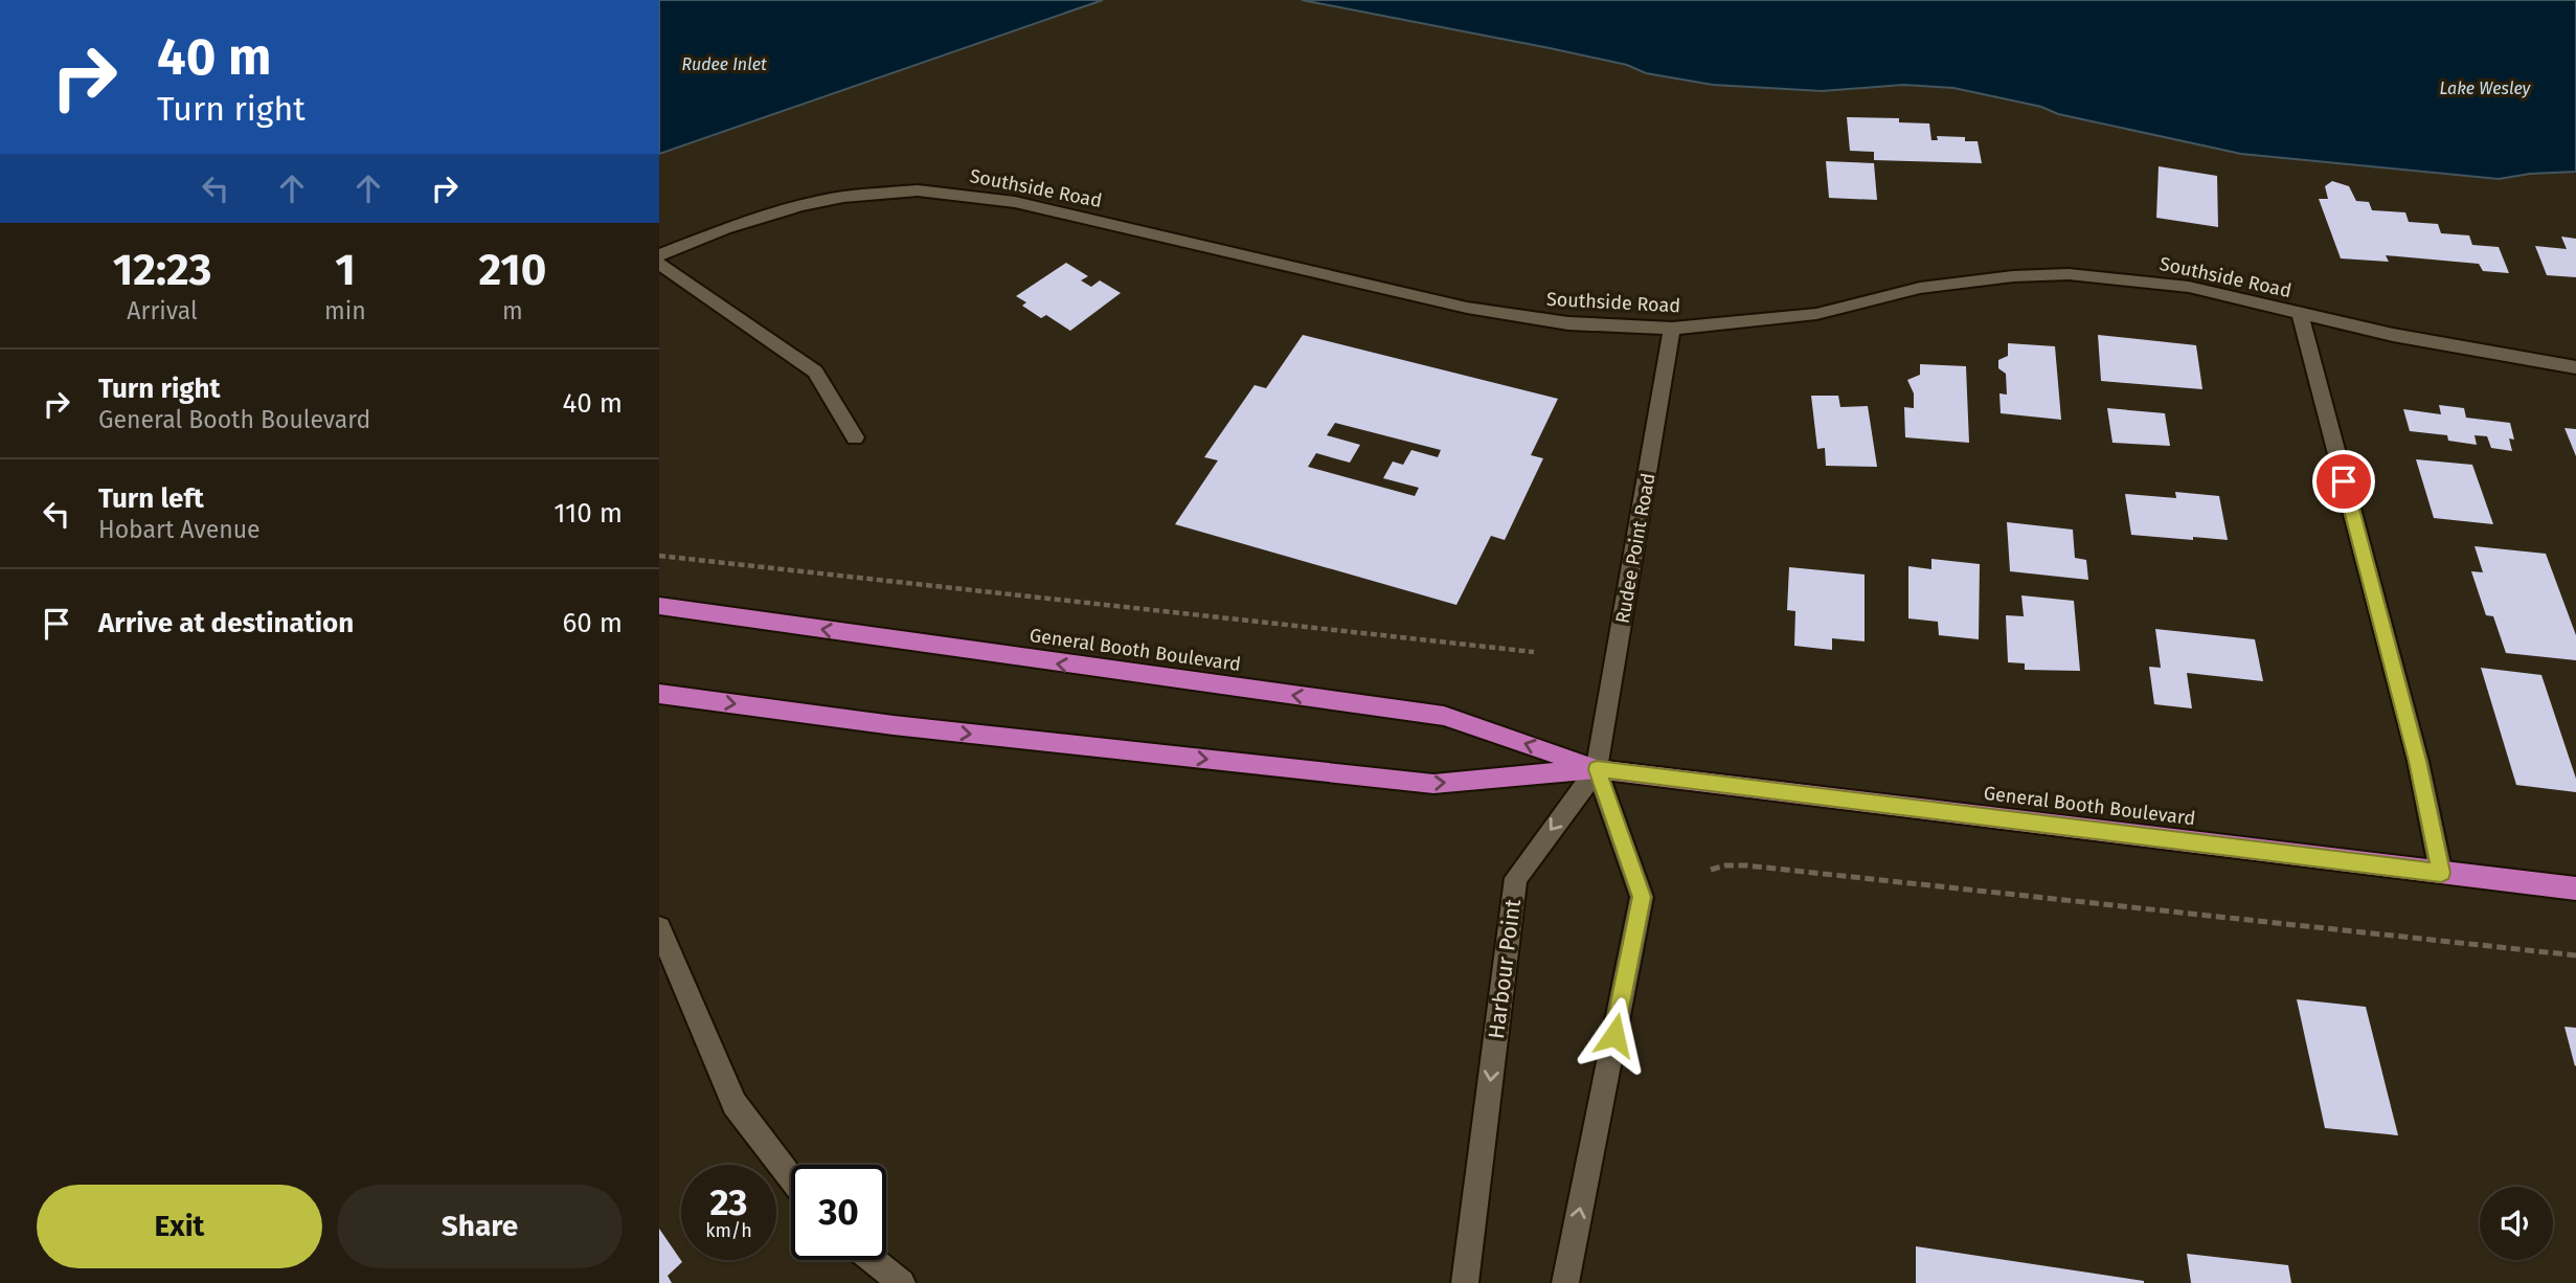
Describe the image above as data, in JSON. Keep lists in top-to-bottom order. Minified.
{"streets":{"highway":["General Booth Boulevard"],"street":["Southside Road","Rudee Point Road","Harbour Point"]},"crossings":[["Southside Road","Rudee Point Road"],["Rudee Point Road","General Booth Boulevard"],["Rudee Point Road","Harbour Point"],["General Booth Boulevard","Harbour Point"]],"water":["Rudee Inlet","Lake Wesley"],"page":{"turn":["40 m","Turn right"],"eta":["12:23","Arrival","1","min","210","m"],"list":[{"name":"Turn right","note":"General Booth Boulevard","value":"40 m"},{"name":"Turn left","note":"Hobart Avenue","value":"110 m"},{"name":"Arrive at destination","value":"60 m"}],"speed":"23 km/h","limit":"30","buttons":["Exit","Share"]}}
